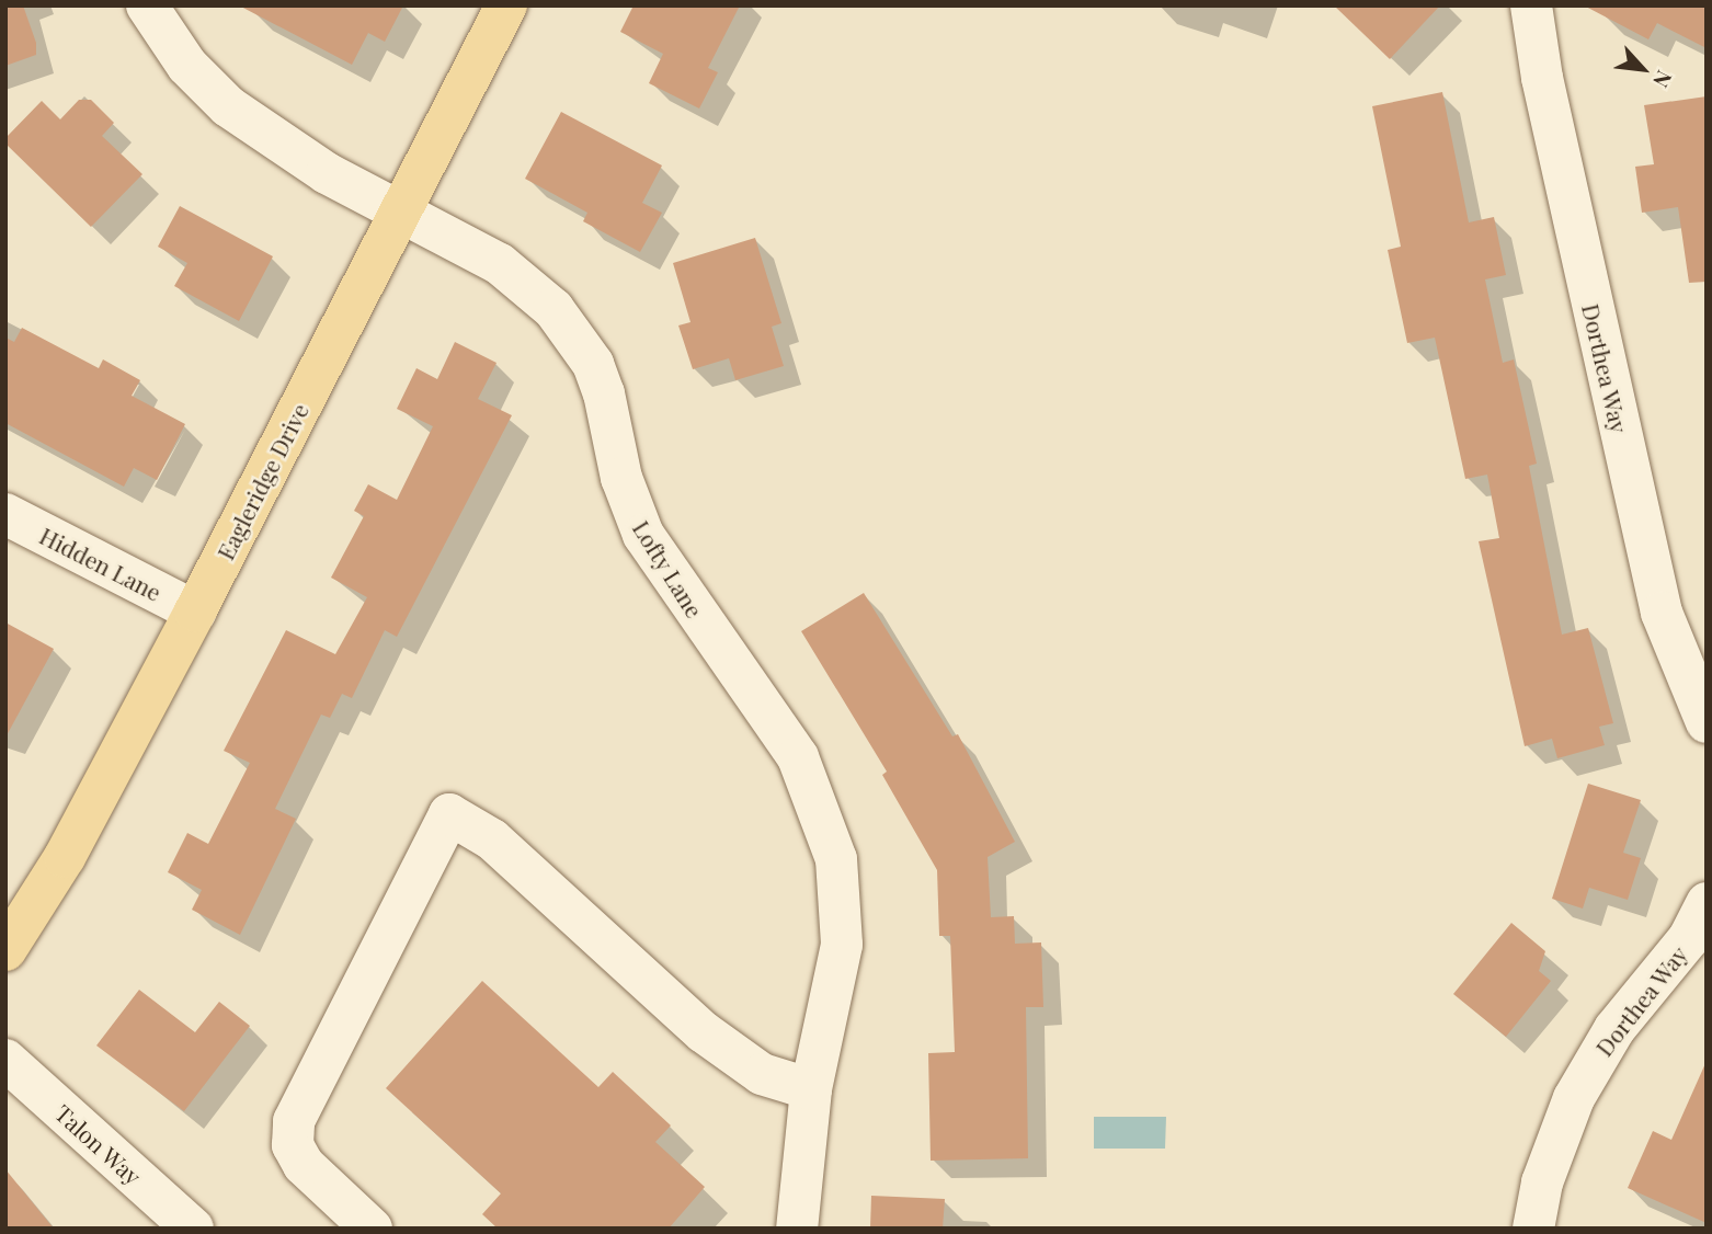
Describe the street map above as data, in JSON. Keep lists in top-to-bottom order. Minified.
{"streets":{"main road":["Eagleridge Drive"],"street":["Dorthea Way","Hidden Lane","Lofty Lane","Talon Way"]},"crossings":[["Eagleridge Drive","Hidden Lane"],["Eagleridge Drive","Lofty Lane"]],"north":"bottom right"}
